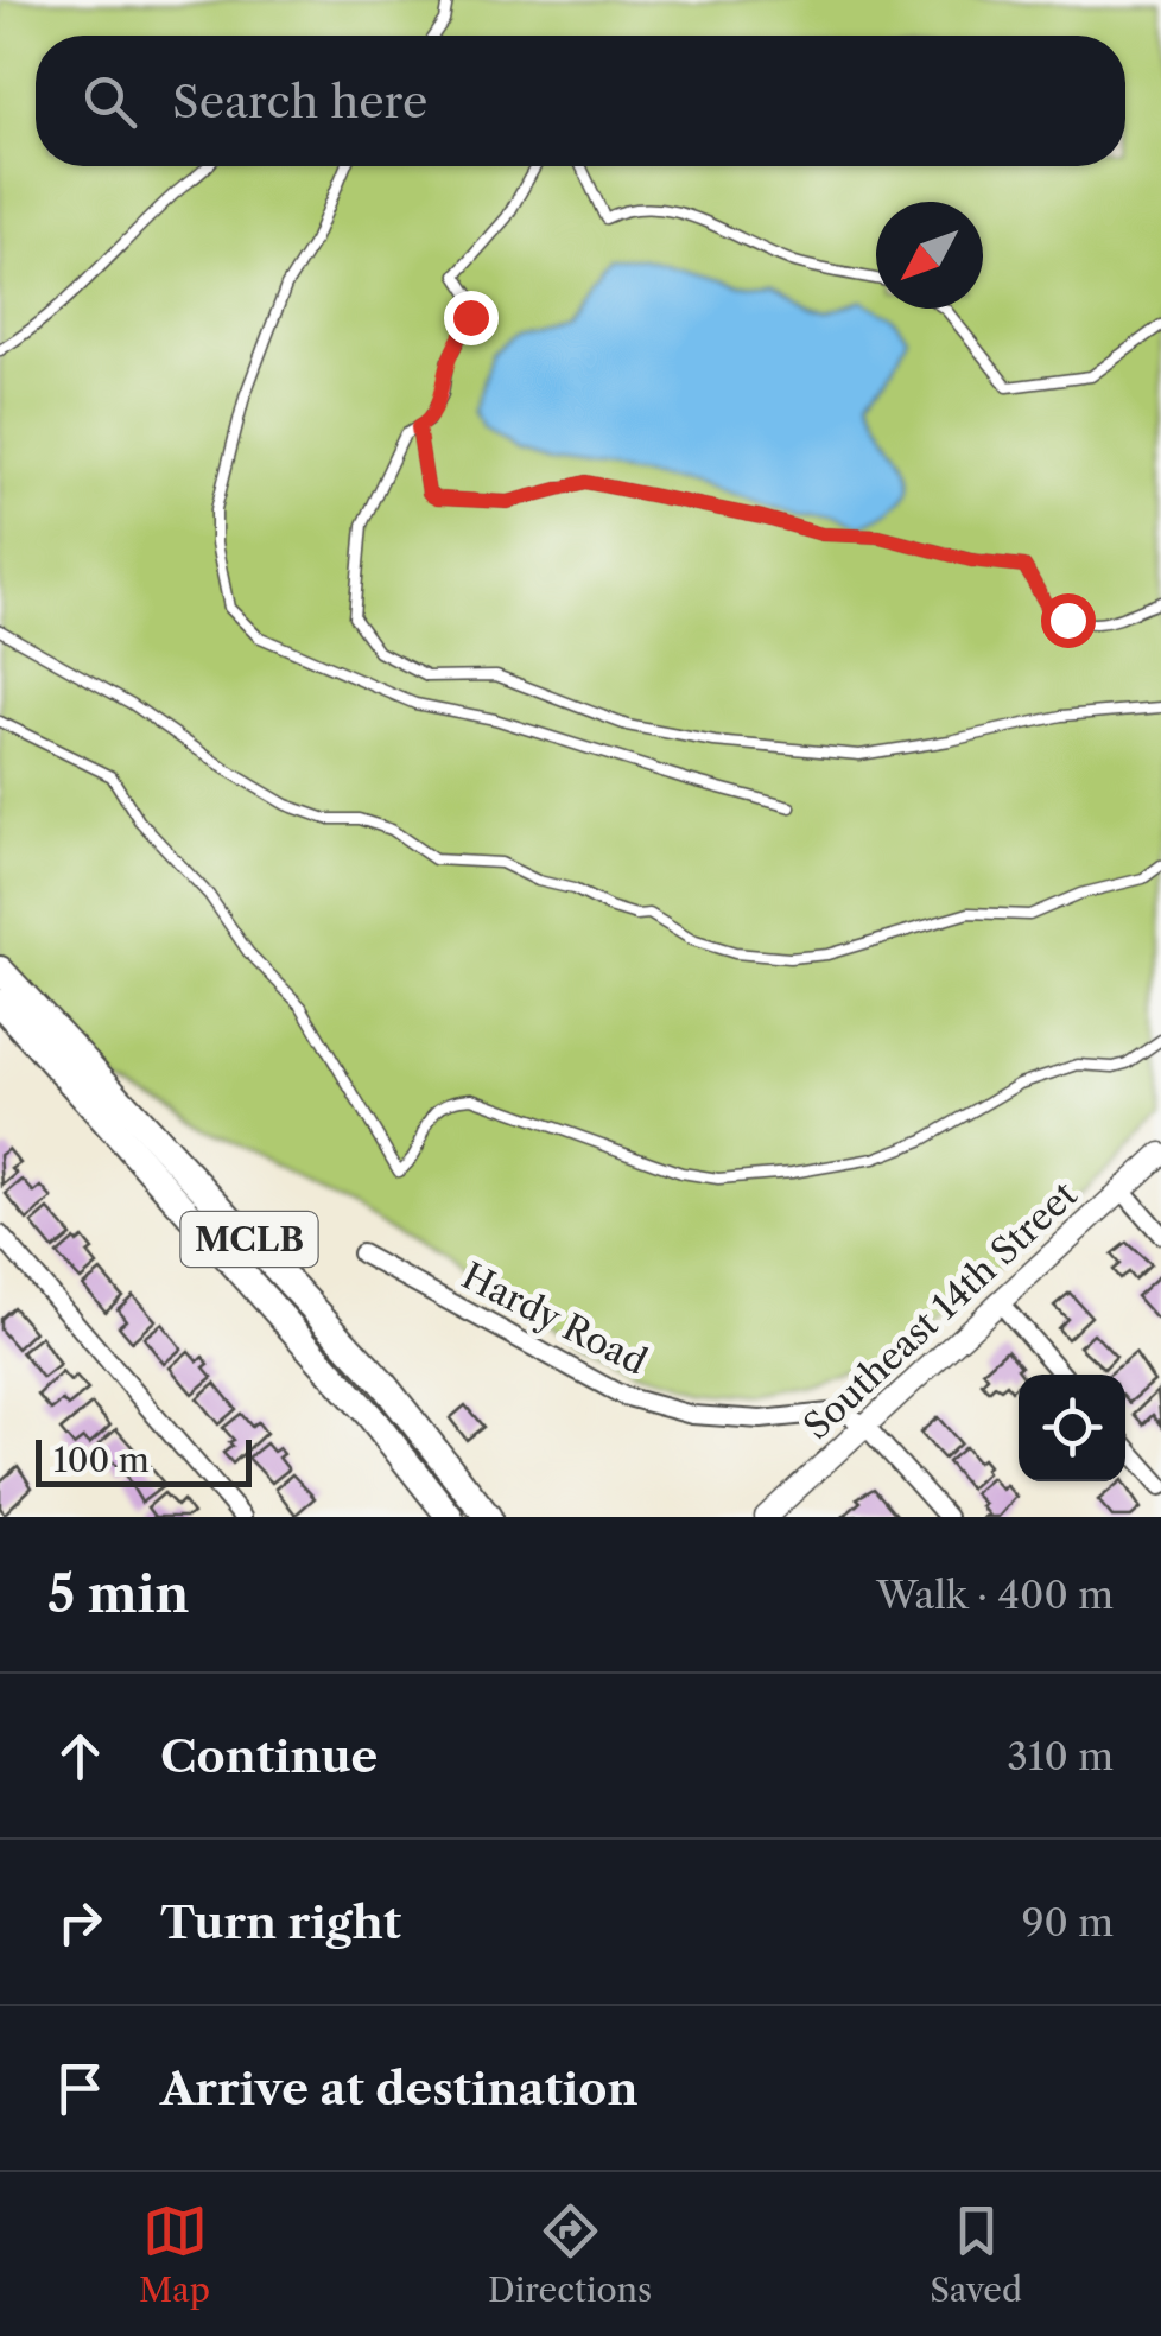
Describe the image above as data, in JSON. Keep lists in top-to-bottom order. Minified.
{"streets":{"main road":["MCLB"],"street":["Southeast 14th Street","Hardy Road"]},"crossings":[["Southeast 14th Street","Hardy Road"]],"scale_bar":"100 m","north":"bottom left","page":{"search":"Search here","scale":"100 m","heading":["5 min","Walk · 400 m"],"list":[["Continue","310 m"],["Turn right","90 m"],"Arrive at destination"],"nav":["Map","Directions","Saved"]}}
